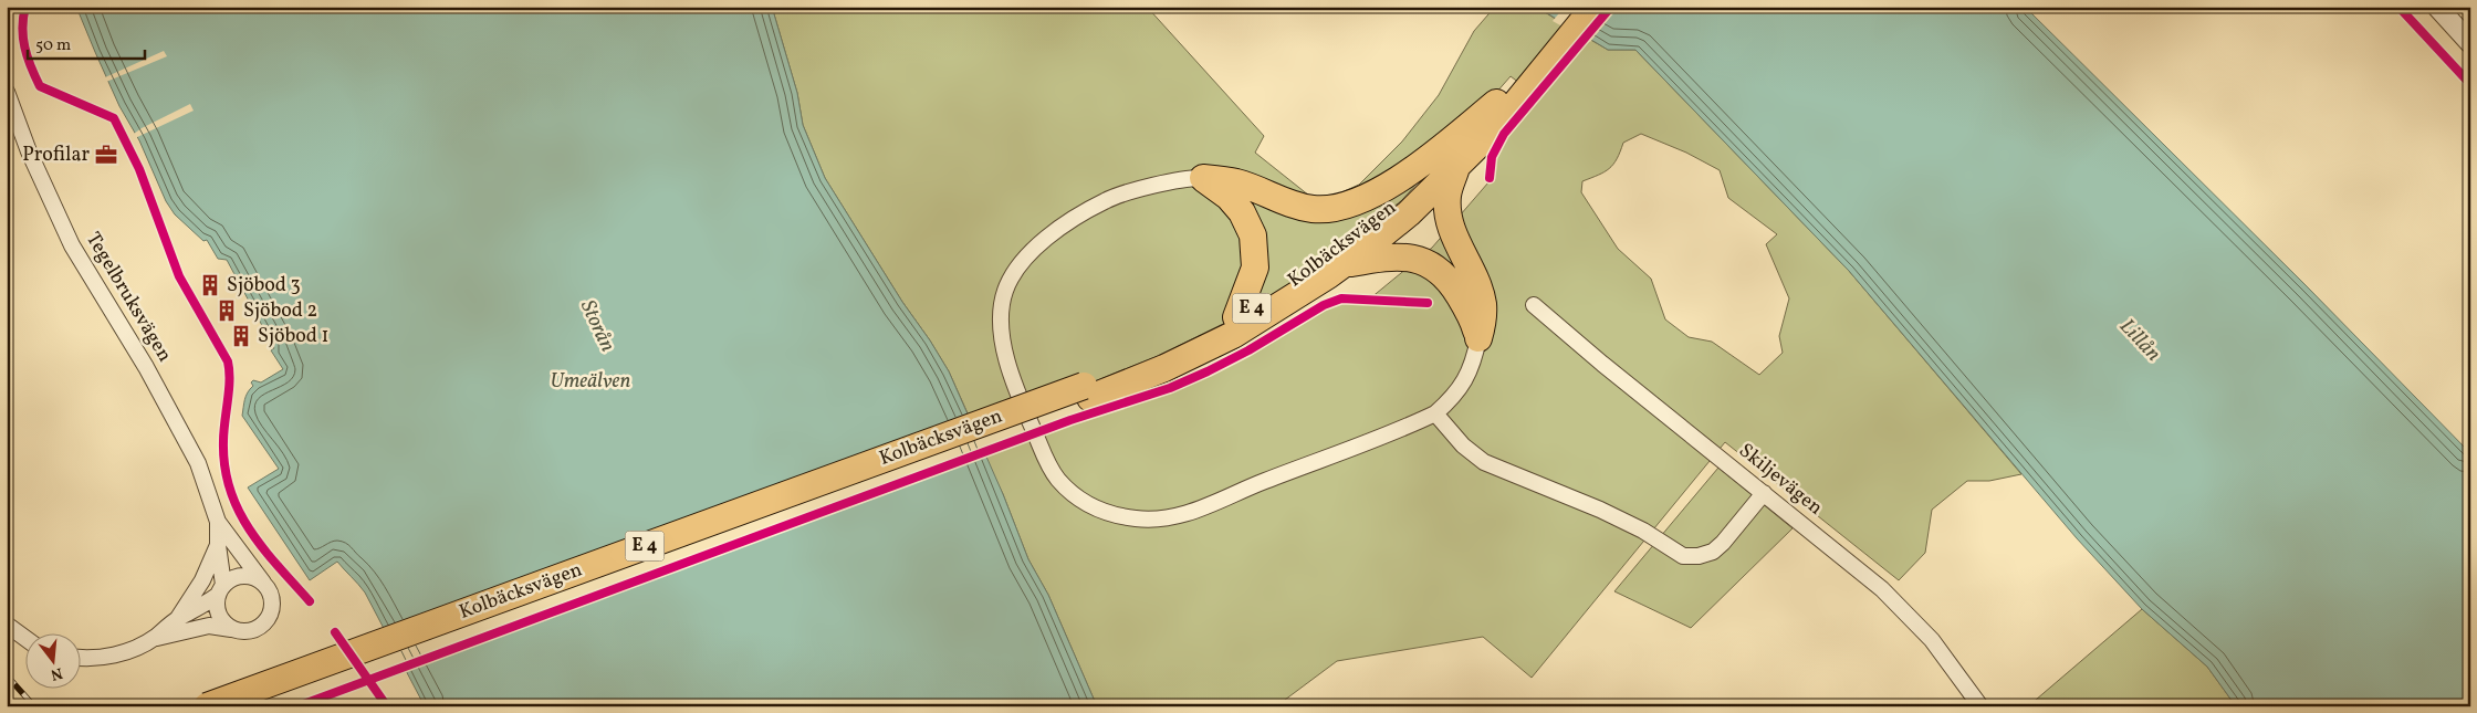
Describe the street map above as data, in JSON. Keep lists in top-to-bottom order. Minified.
{"streets":{"highway":["Kolbäcksvägen","E 4"],"street":["Tegelbruksvägen","Skiljevägen"]},"water":["Storån","Lillån","Umeälven"],"places":{"office":["Profilar"],"building":["Sjöbod 3","Sjöbod 2","Sjöbod 1"]},"scale_bar":"50 m","north":"bottom"}
